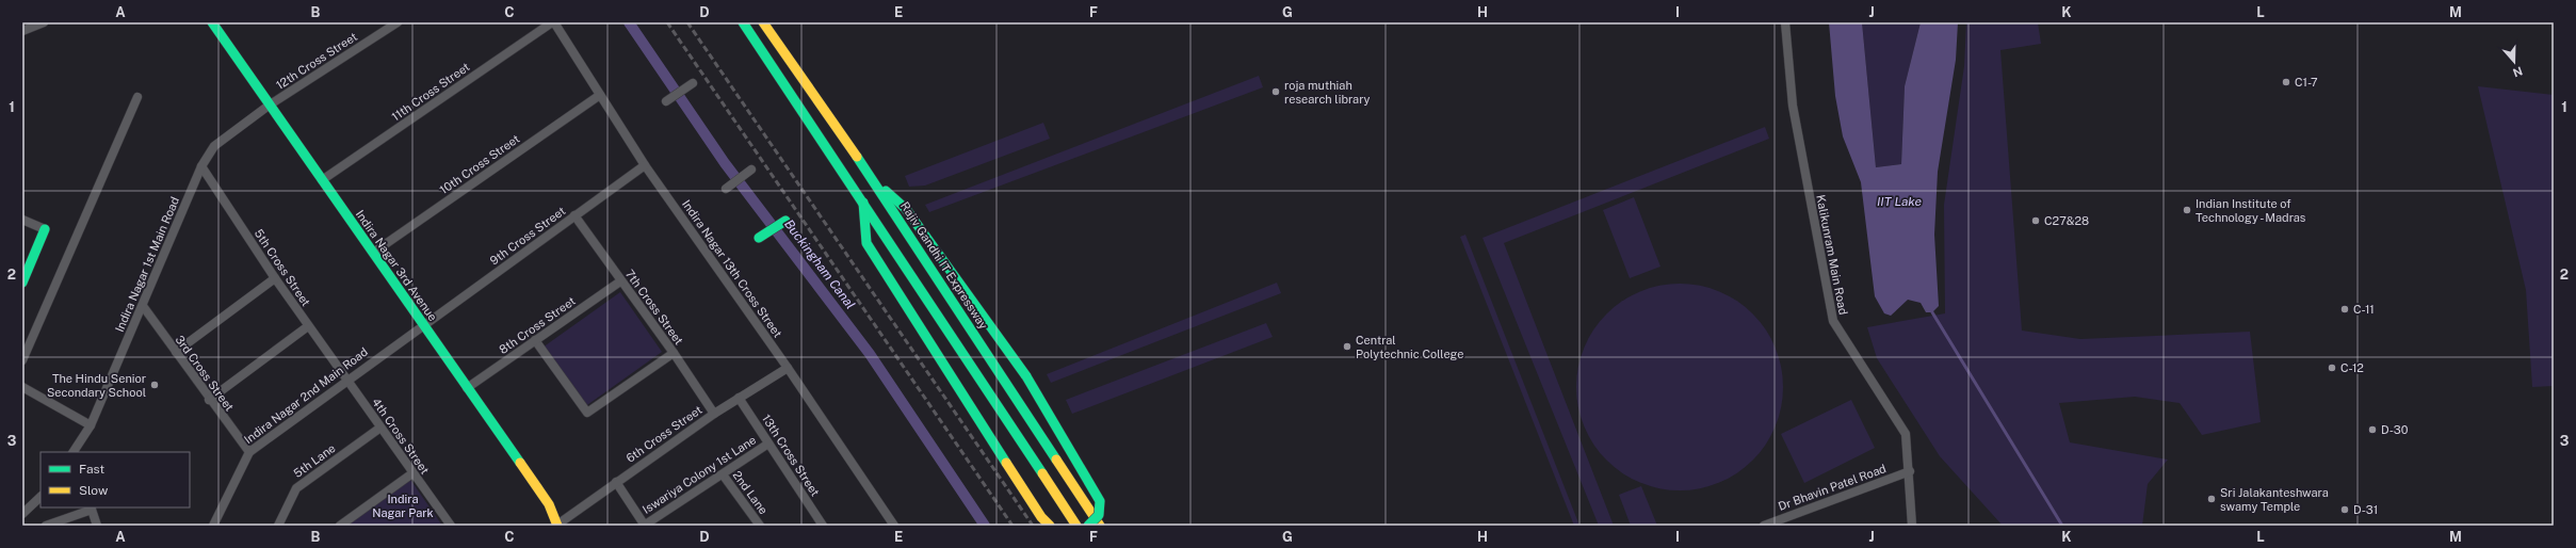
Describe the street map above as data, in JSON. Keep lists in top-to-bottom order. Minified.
{"streets":{"main road":["Indira Nagar 3rd Avenue","Rajiv Gandhi IT Expressway"],"street":["12th Cross Street","11th Cross Street","10th Cross Street","9th Cross Street","Kalikunram Main Road","Indira Nagar 1st Main Road","5th Cross Street","Indira Nagar 13th Cross Street","7th Cross Street","8th Cross Street","3rd Cross Street","Indira Nagar 2nd Main Road","6th Cross Street","4th Cross Street","13th Cross Street","5th Lane","Iswariya Colony 1st Lane","Dr Bhavin Patel Road","2nd Lane"]},"crossings":[["12th Cross Street","Indira Nagar 1st Main Road"],["12th Cross Street","Indira Nagar 3rd Avenue"],["11th Cross Street","Indira Nagar 3rd Avenue"],["11th Cross Street","Indira Nagar 13th Cross Street"],["10th Cross Street","Indira Nagar 3rd Avenue"],["10th Cross Street","Indira Nagar 13th Cross Street"],["9th Cross Street","Indira Nagar 3rd Avenue"],["9th Cross Street","Indira Nagar 13th Cross Street"],["9th Cross Street","7th Cross Street"],["9th Cross Street","Indira Nagar 2nd Main Road"],["Kalikunram Main Road","Dr Bhavin Patel Road"],["Indira Nagar 1st Main Road","Indira Nagar 3rd Avenue"],["Indira Nagar 1st Main Road","5th Cross Street"],["Indira Nagar 1st Main Road","3rd Cross Street"],["Indira Nagar 3rd Avenue","8th Cross Street"],["Indira Nagar 3rd Avenue","Indira Nagar 2nd Main Road"],["Indira Nagar 3rd Avenue","6th Cross Street"],["5th Cross Street","Indira Nagar 2nd Main Road"],["5th Cross Street","4th Cross Street"],["Indira Nagar 13th Cross Street","6th Cross Street"],["7th Cross Street","8th Cross Street"],["7th Cross Street","6th Cross Street"],["3rd Cross Street","Indira Nagar 2nd Main Road"],["Indira Nagar 2nd Main Road","4th Cross Street"],["6th Cross Street","13th Cross Street"],["4th Cross Street","5th Lane"],["13th Cross Street","Iswariya Colony 1st Lane"],["Iswariya Colony 1st Lane","2nd Lane"]],"water":["IIT Lake","Buckingham Canal"],"parks":["Indira Nagar Park"],"places":["C1-7","roja muthiah research library","Indian Institute of Technology - Madras","C27&28","C-11","Central Polytechnic College","C-12","The Hindu Senior Secondary School","D-30","Sri Jalakanteshwara swamy Temple","D-31"],"legend":["Fast","Slow"],"north":"bottom","grid":{"columns":["A","B","C","D","E","F","G","H","I","J","K","L","M"],"rows":["1","2","3"]}}
